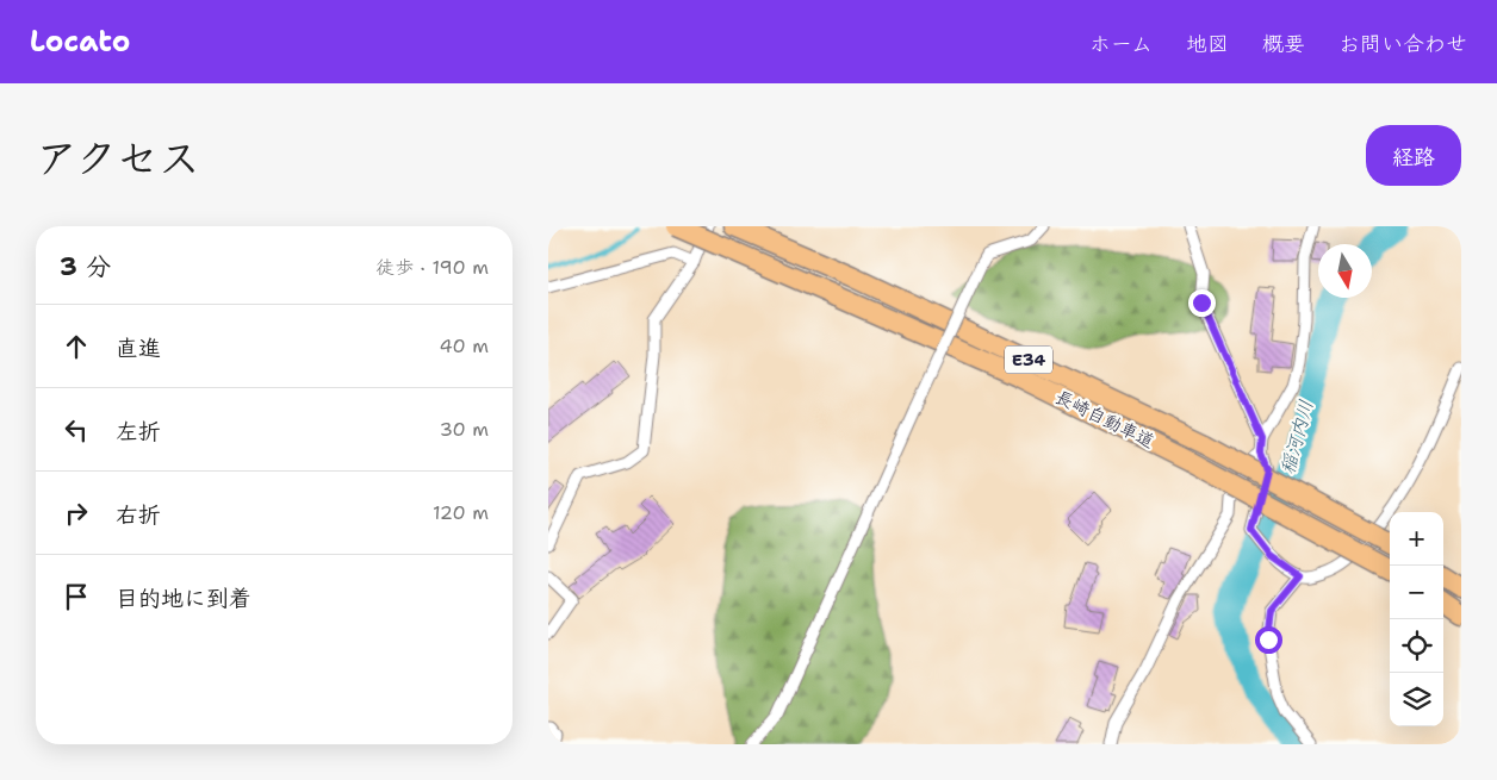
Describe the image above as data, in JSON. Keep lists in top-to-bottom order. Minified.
{"streets":{"highway":["E34","長崎自動車道"]},"water":["稲河内川"],"north":"bottom","page":{"header":"Locato","nav":["ホーム","地図","概要","お問い合わせ"],"title":"アクセス","buttons":"経路","heading":["3 分","徒歩 · 190 m"],"list":[["直進","40 m"],["左折","30 m"],["右折","120 m"],"目的地に到着"],"map_buttons":["+","−"]}}
